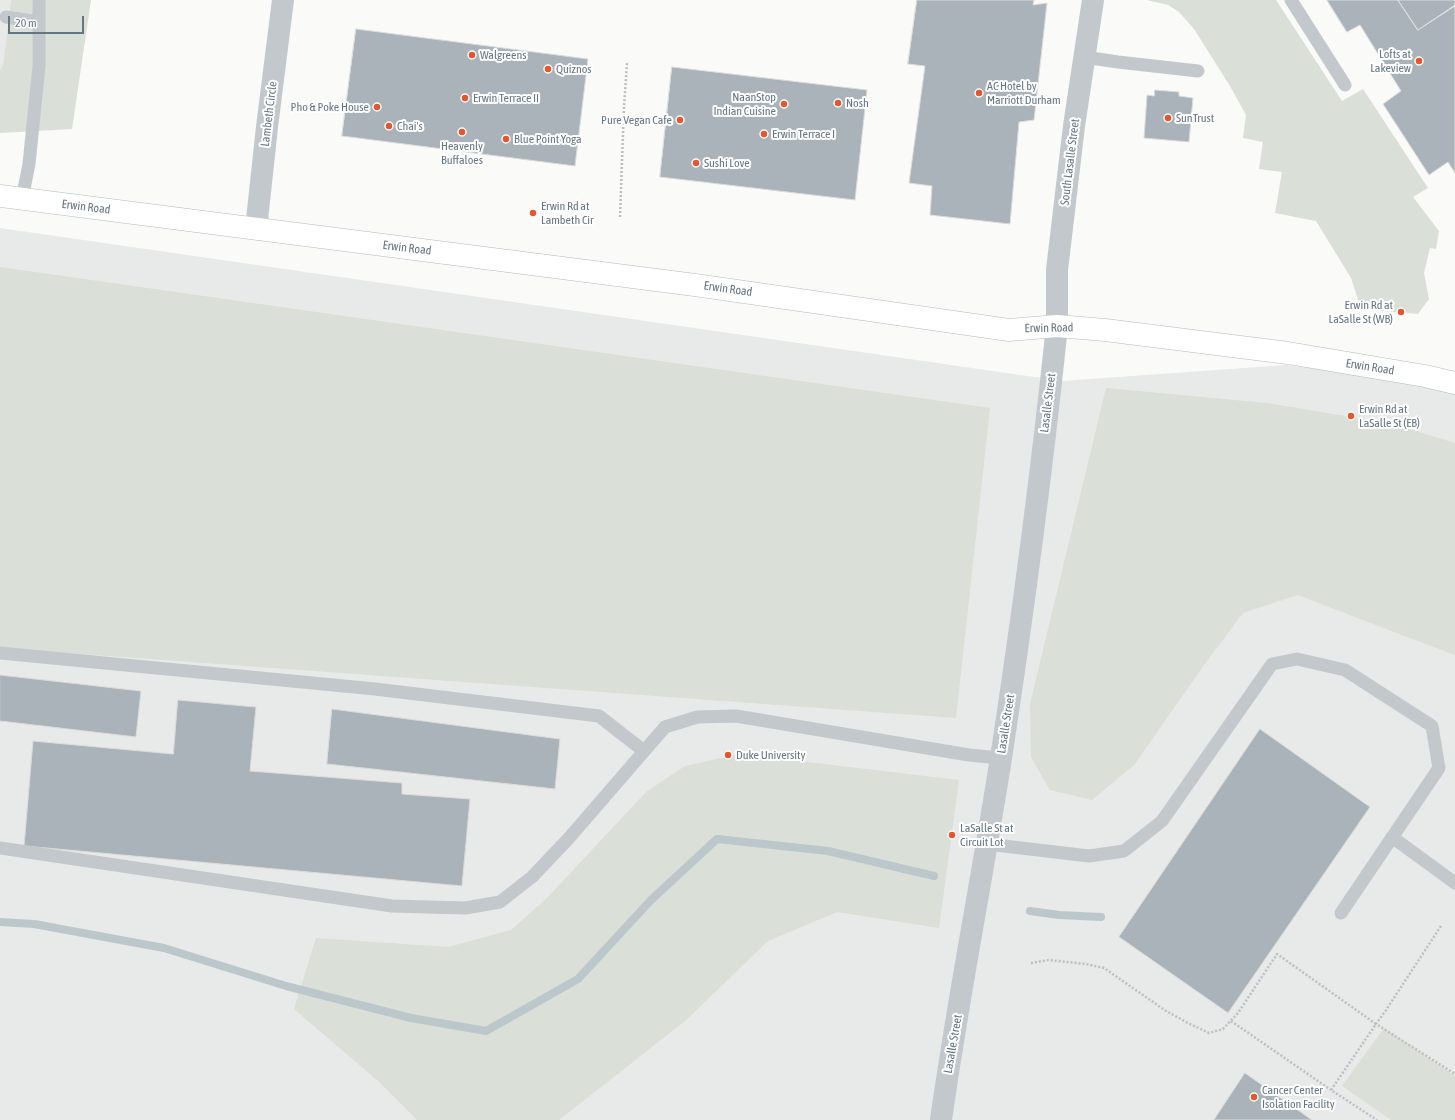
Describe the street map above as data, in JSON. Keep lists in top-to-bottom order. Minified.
{"streets":{"main road":["Erwin Road"],"street":["Lambeth Circle","South Lasalle Street","Lasalle Street"]},"crossings":[["Lambeth Circle","Erwin Road"],["South Lasalle Street","Erwin Road"],["South Lasalle Street","Lasalle Street"],["Erwin Road","Lasalle Street"]],"places":["Walgreens","Lofts at Lakeview","Quiznos","AC Hotel by Marriott Durham","Erwin Terrace II","Nosh","NaanStop Indian Cuisine","Pho & Poke House","SunTrust","Pure Vegan Cafe","Chai's","Heavenly Buffaloes","Erwin Terrace I","Blue Point Yoga","Sushi Love","Erwin Rd at Lambeth Cir","Erwin Rd at LaSalle St (WB)","Erwin Rd at LaSalle St (EB)","Duke University","LaSalle St at Circuit Lot","Cancer Center Isolation Facility"],"scale_bar":"20 m"}
